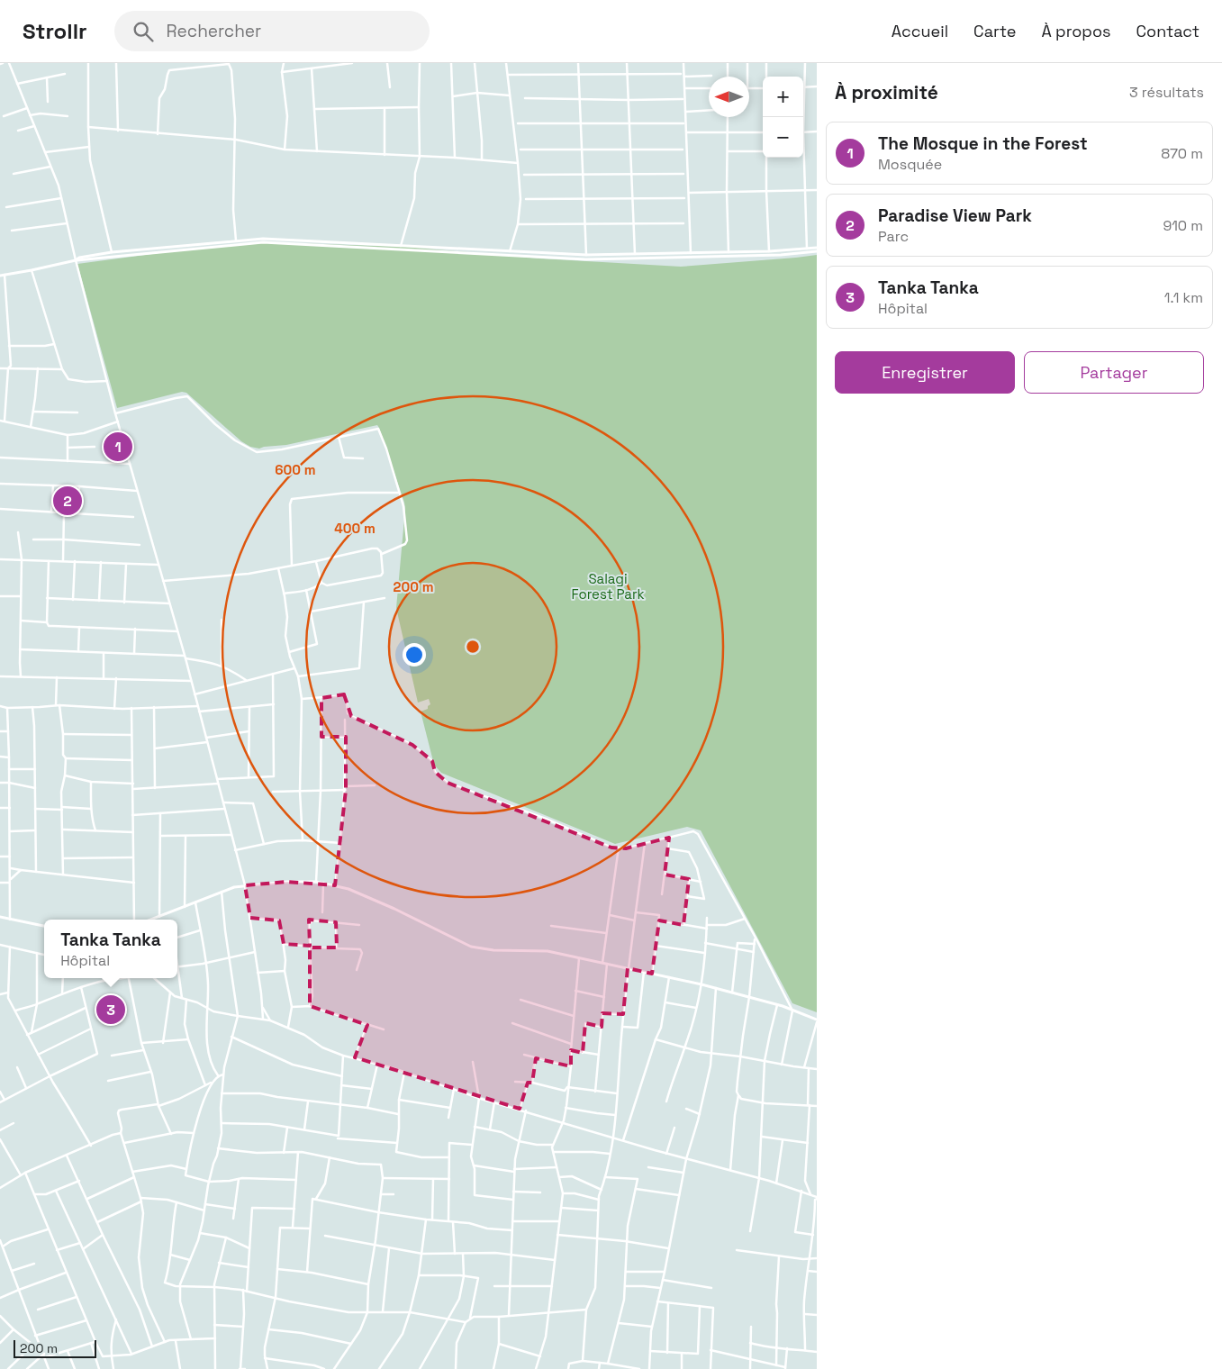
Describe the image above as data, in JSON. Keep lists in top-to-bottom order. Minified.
{"parks":["Salagi Forest Park"],"scale_bar":"200 m","north":"left","page":{"header":"Strollr","search":"Rechercher","nav":["Accueil","Carte","À propos","Contact"],"heading":["À proximité","3 résultats"],"map_buttons":["+","−"],"list":[{"mark":"1","name":"The Mosque in the Forest","note":"Mosquée","value":"870 m"},{"mark":"2","name":"Paradise View Park","note":"Parc","value":"910 m"},{"mark":"3","name":"Tanka Tanka","note":"Hôpital","value":"1.1 km"}],"buttons":["Enregistrer","Partager"],"pins":["1","2","3"],"popup":["Tanka Tanka","Hôpital"],"scale":"200 m"},"rings":["600 m","400 m","200 m"]}
